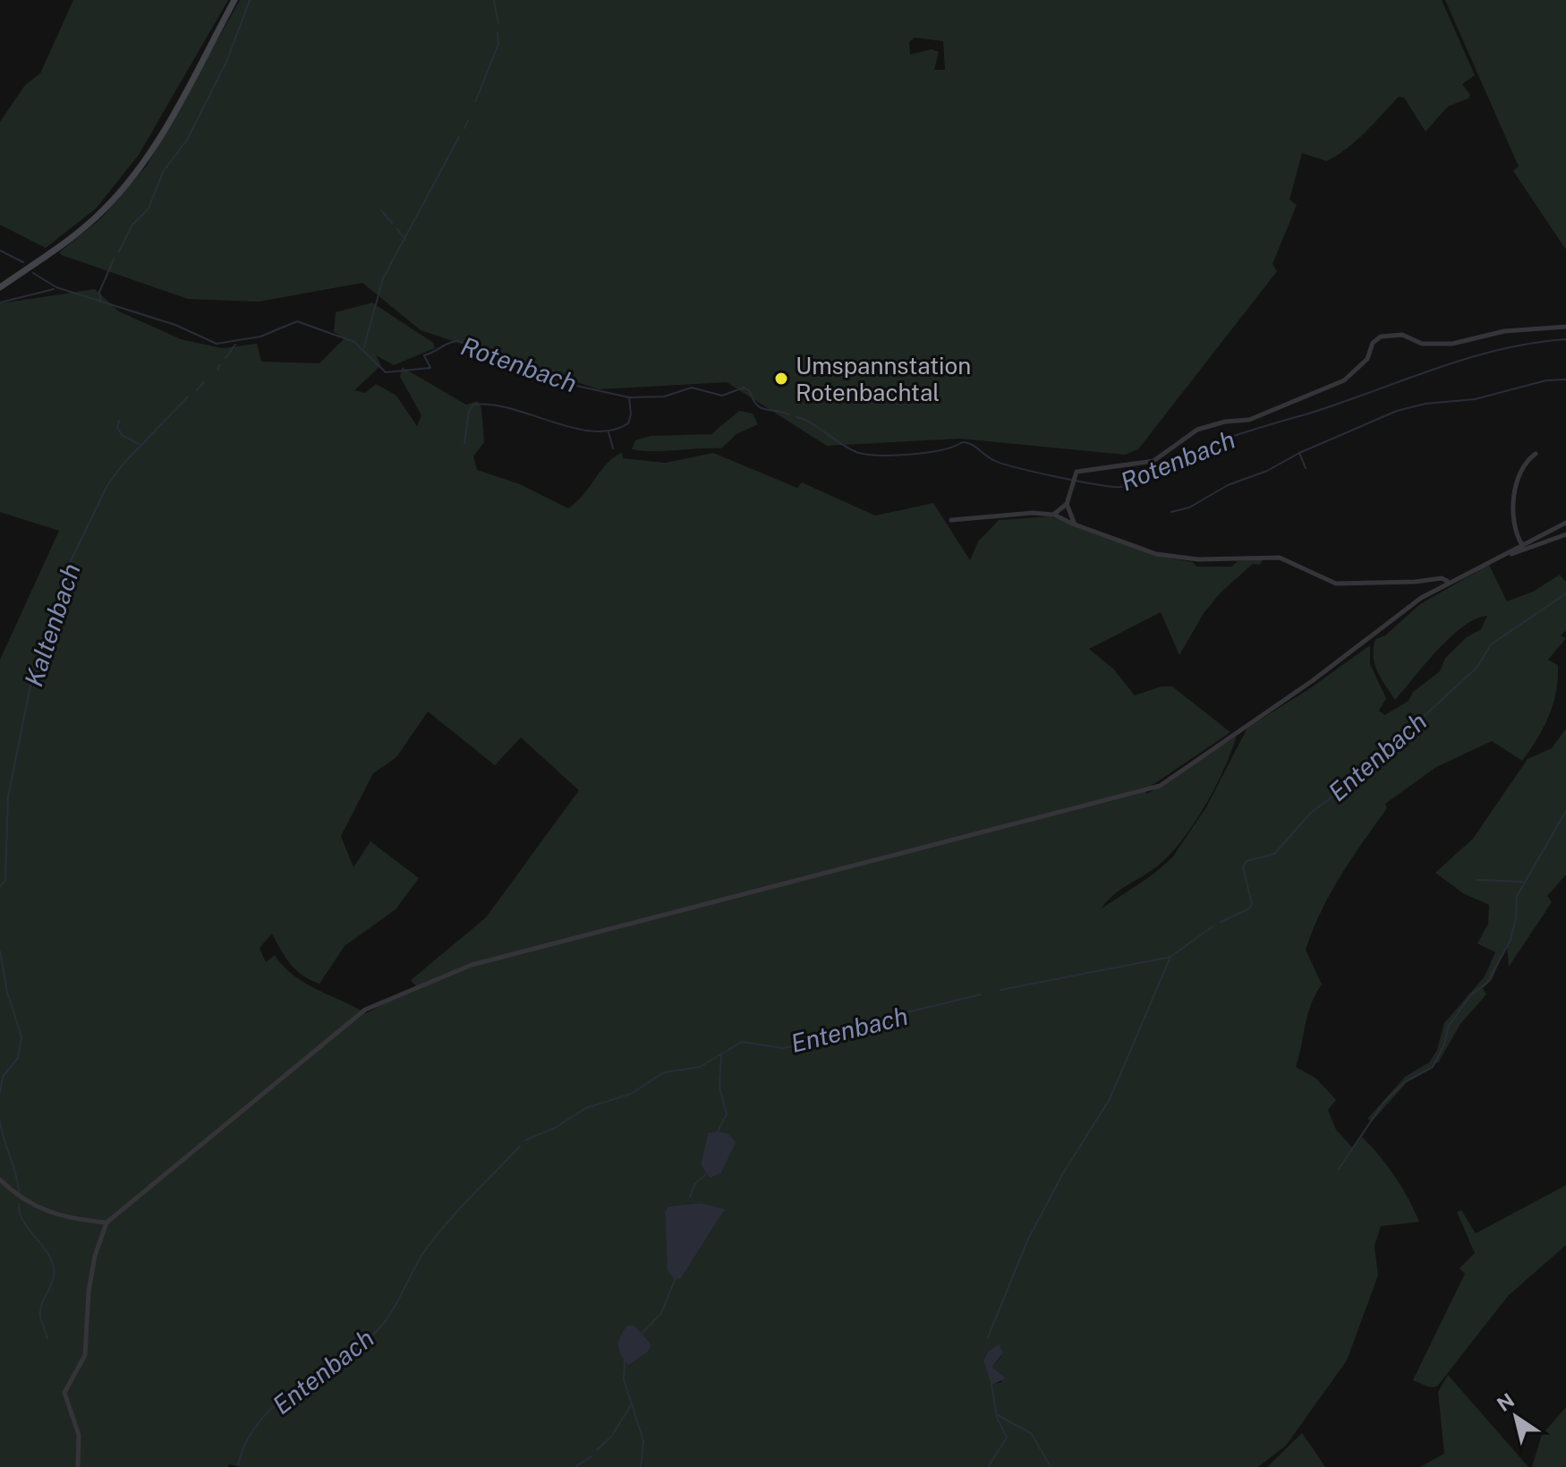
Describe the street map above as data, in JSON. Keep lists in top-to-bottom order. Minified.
{"water":["Rotenbach","Kaltenbach","Entenbach"],"places":["Umspannstation Rotenbachtal"],"north":"top left"}
